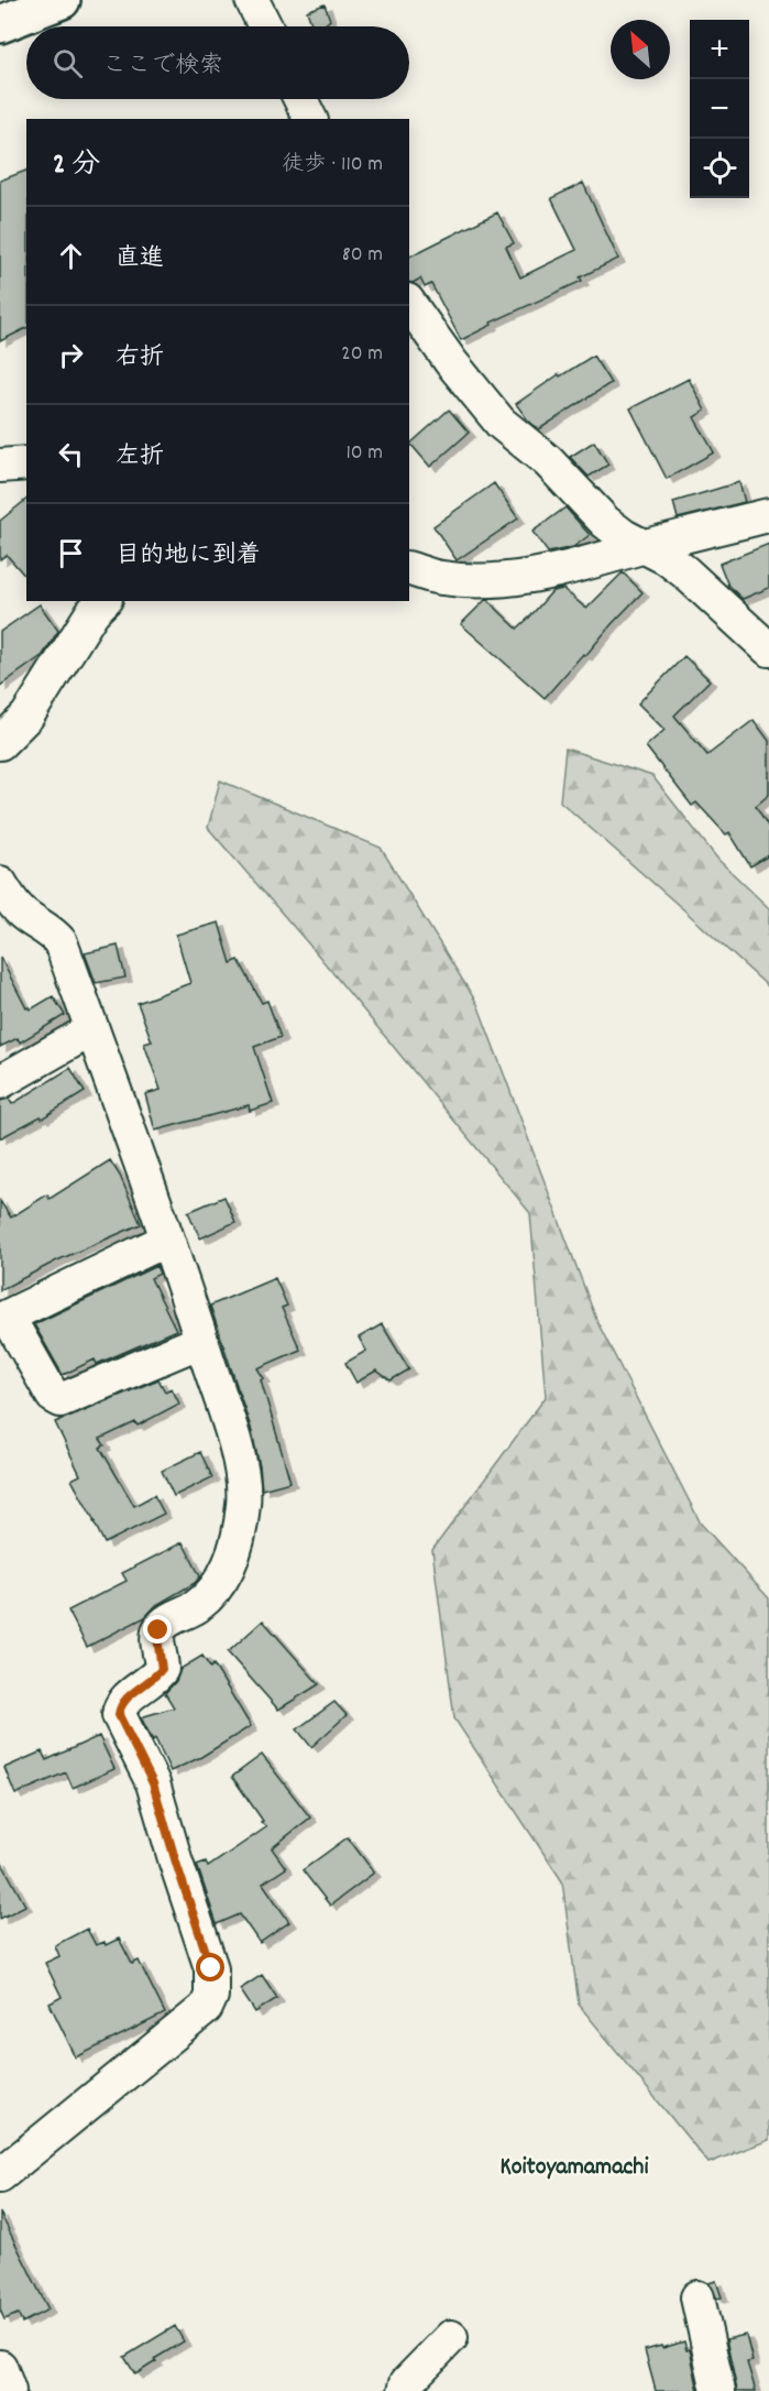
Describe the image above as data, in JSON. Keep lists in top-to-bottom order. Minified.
{"districts":["Koitoyamamachi"],"north":"top left","page":{"map_buttons":["+","−"],"search":"ここで検索","heading":["2 分","徒歩 · 110 m"],"list":[["直進","80 m"],["右折","20 m"],["左折","10 m"],"目的地に到着"]}}
